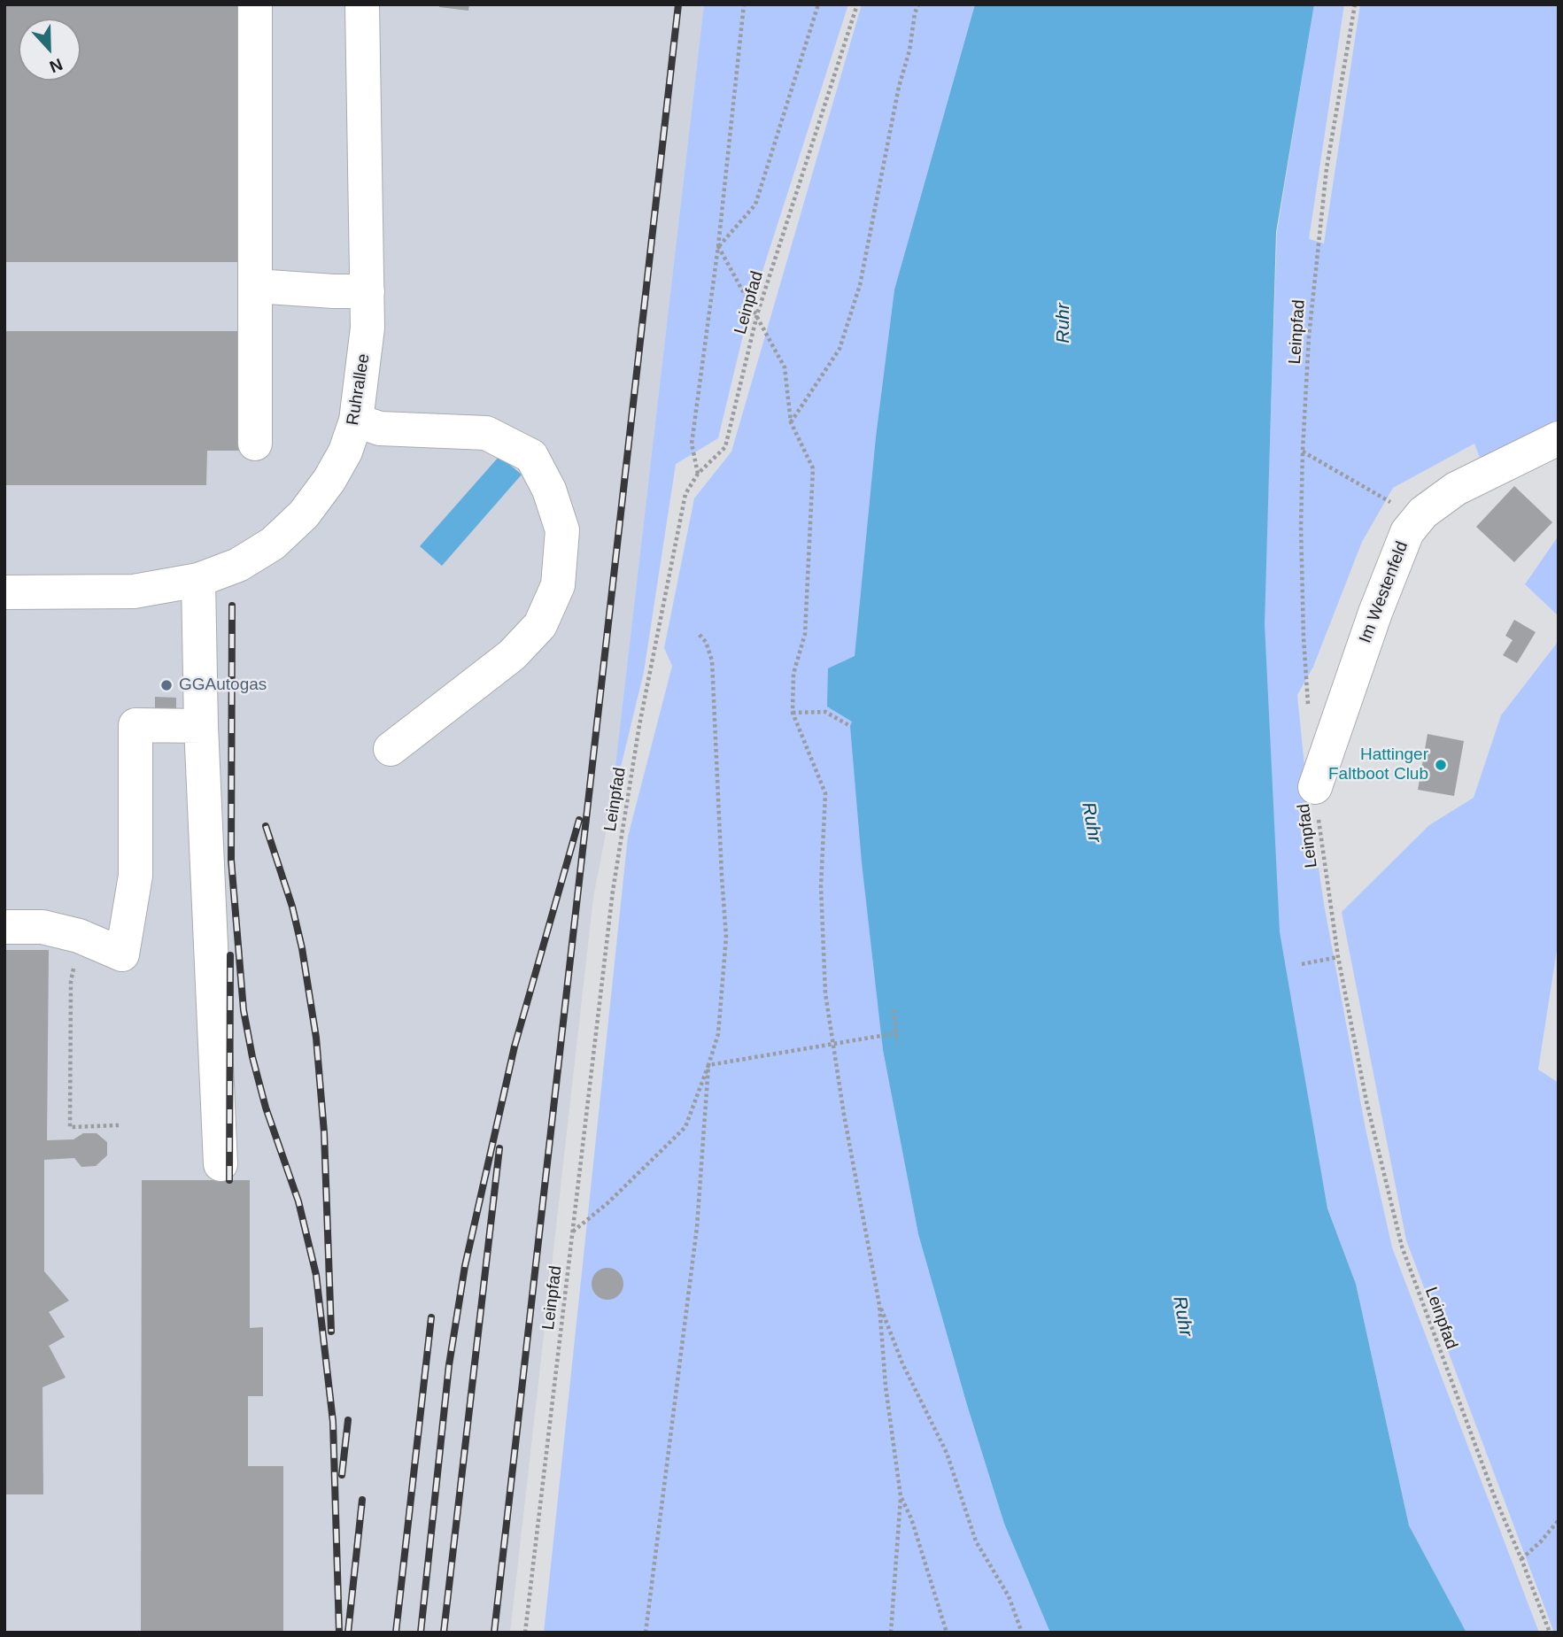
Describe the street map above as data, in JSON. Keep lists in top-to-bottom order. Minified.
{"streets":{"street":["Ruhrallee","Im Westenfeld"],"path":["Leinpfad"]},"crossings":[["Leinpfad","Im Westenfeld"]],"water":["Ruhr"],"places":["GGAutogas","Hattinger Faltboot Club"],"north":"bottom"}
